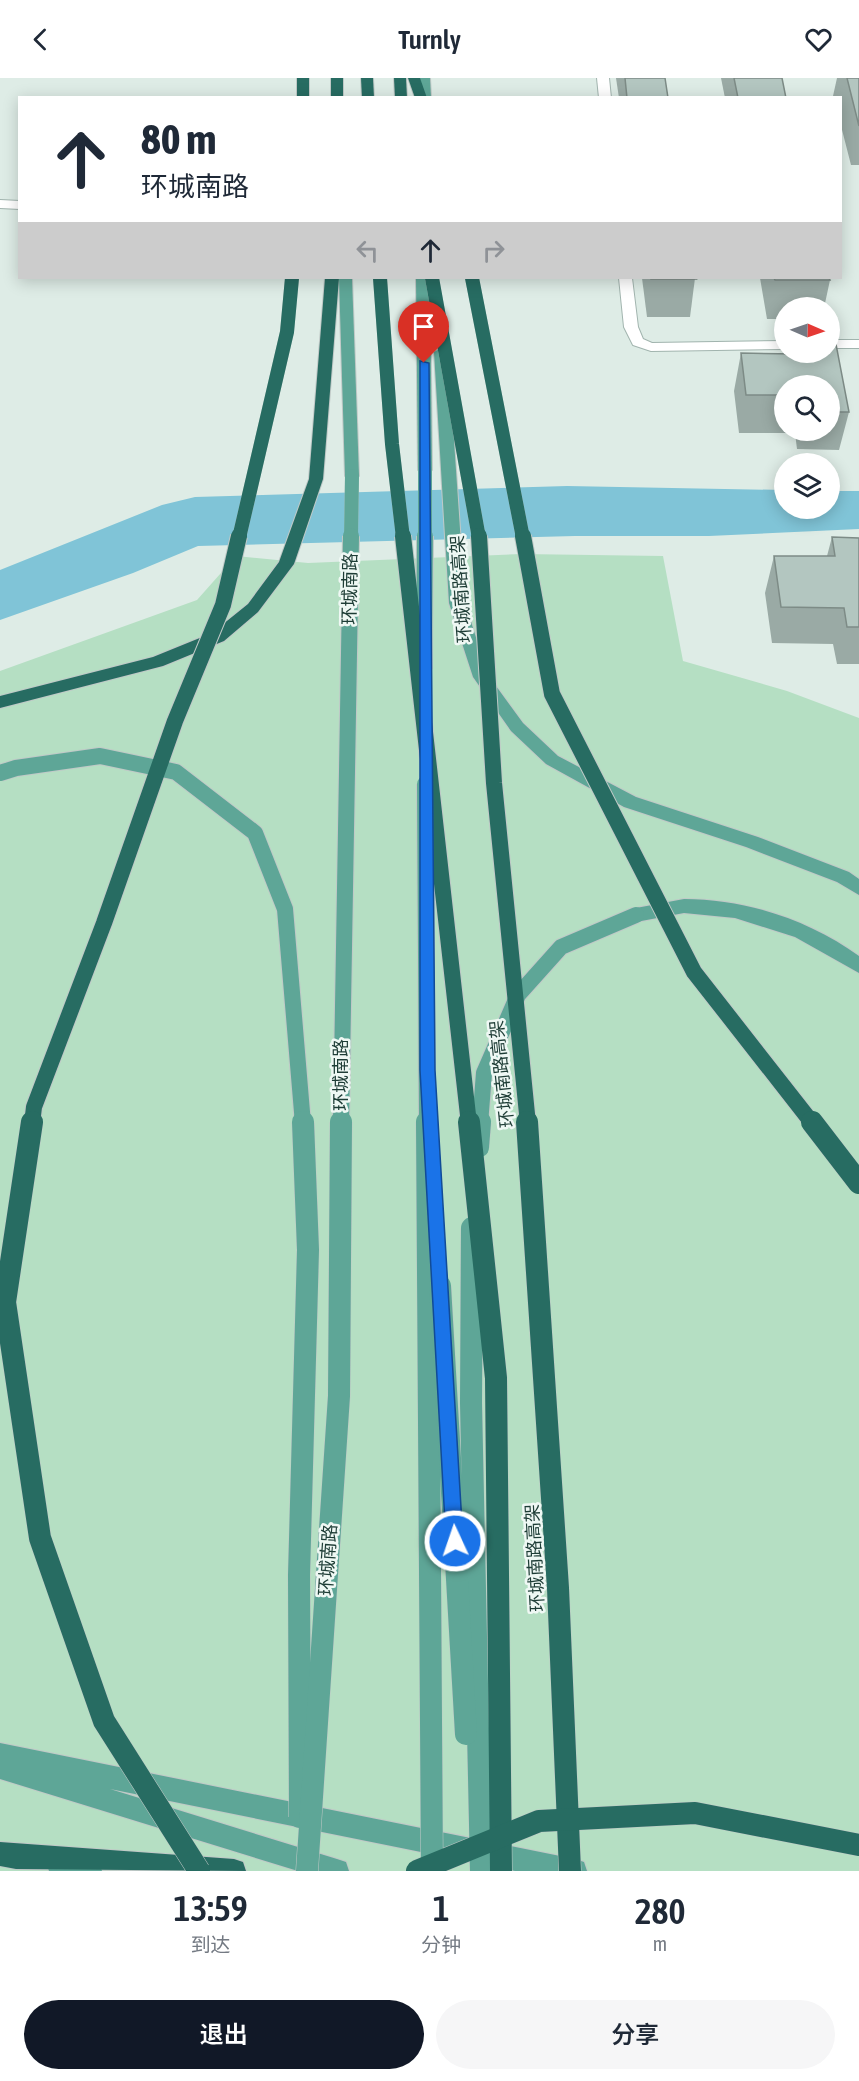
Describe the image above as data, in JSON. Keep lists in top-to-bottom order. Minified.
{"streets":{"highway":["环城南路高架"],"main road":["环城南路"]},"north":"right","page":{"header":"Turnly","turn":["80 m","环城南路"],"eta":["13:59","到达","1","分钟","280","m"],"buttons":["退出","分享"]}}
